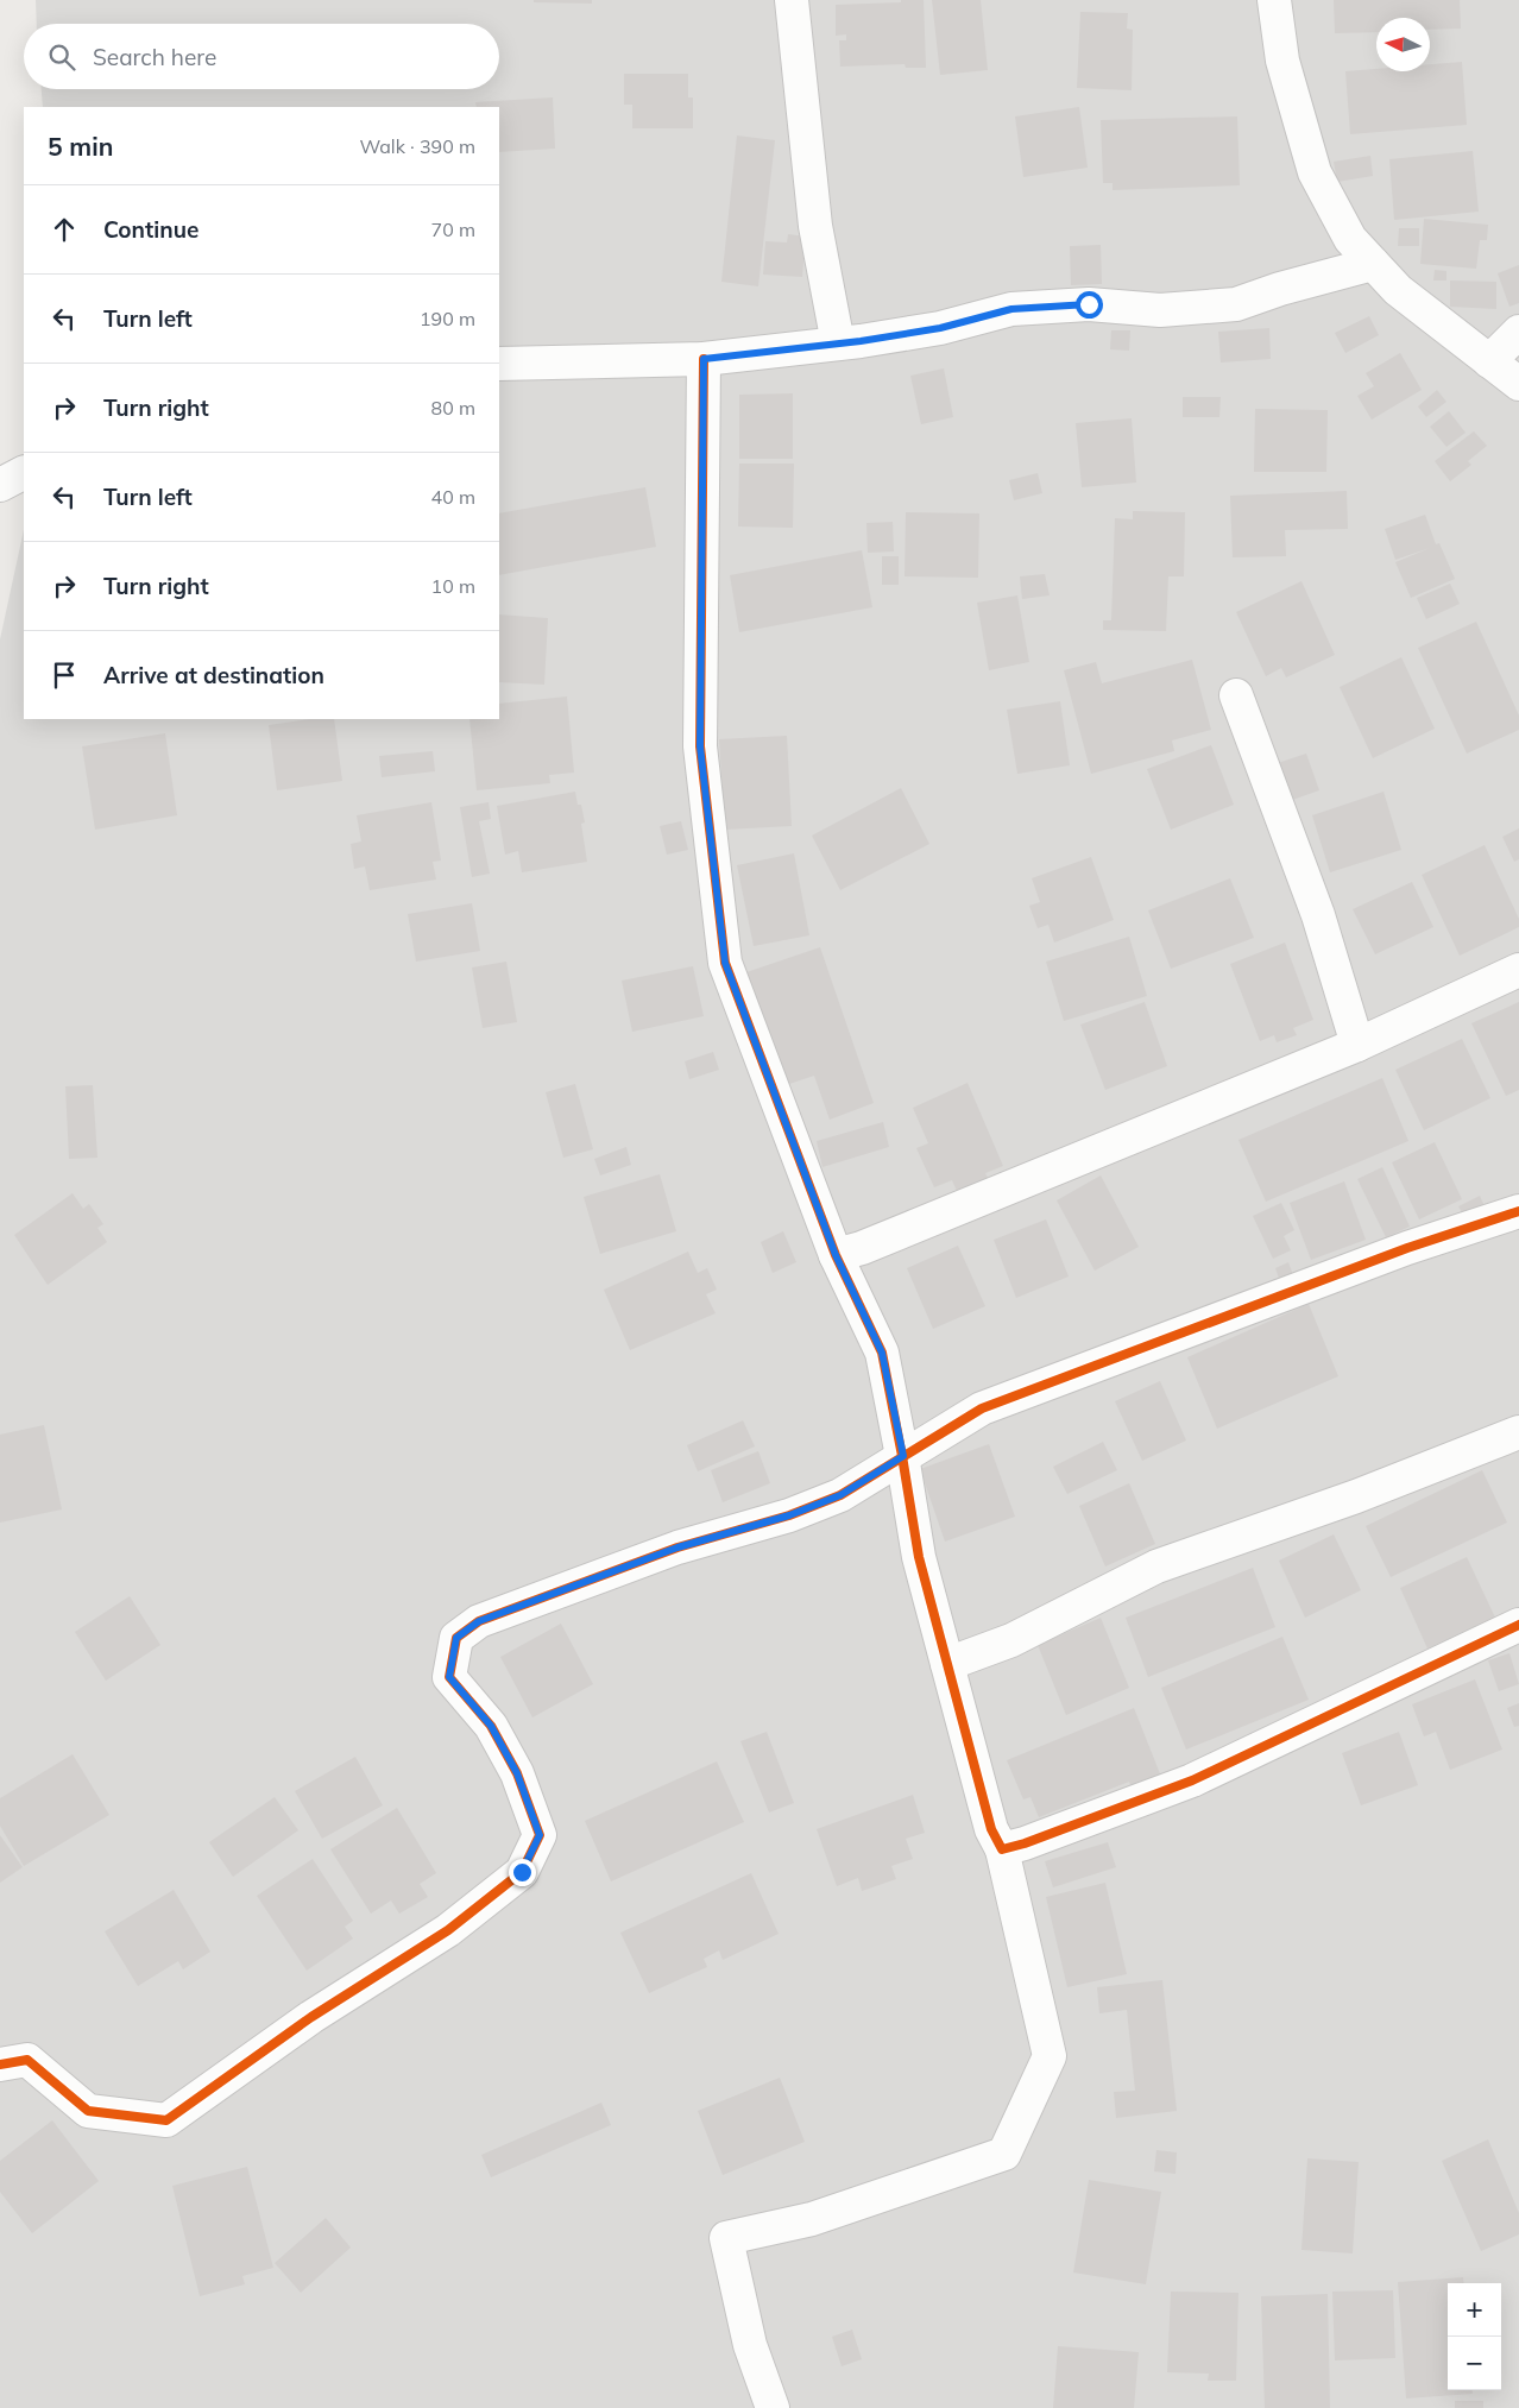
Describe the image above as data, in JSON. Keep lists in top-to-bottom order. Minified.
{"north":"left","page":{"search":"Search here","heading":["5 min","Walk · 390 m"],"list":[["Continue","70 m"],["Turn left","190 m"],["Turn right","80 m"],["Turn left","40 m"],["Turn right","10 m"],"Arrive at destination"],"map_buttons":["+","−"]}}
